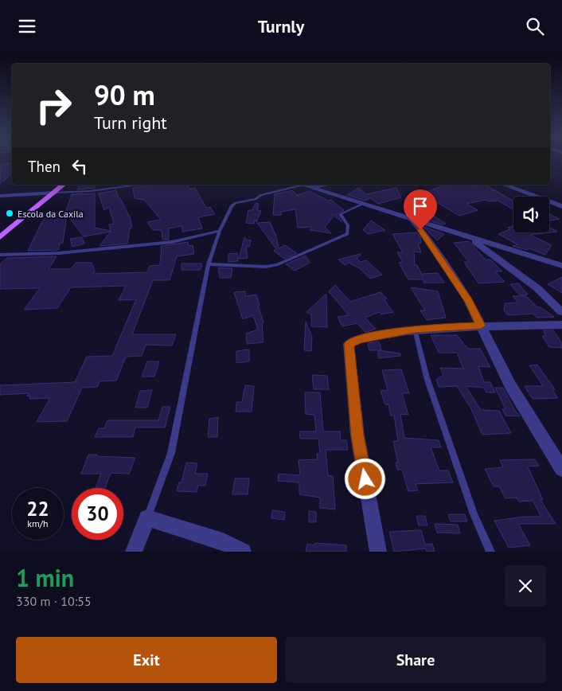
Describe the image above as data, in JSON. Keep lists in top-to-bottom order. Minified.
{"places":["Escola da Caxila"],"page":{"header":"Turnly","turn":["90 m","Turn right"],"then":"Then","speed":"22 km/h","limit":"30","heading":["1 min","330 m · 10:55"],"buttons":["Exit","Share"]}}
